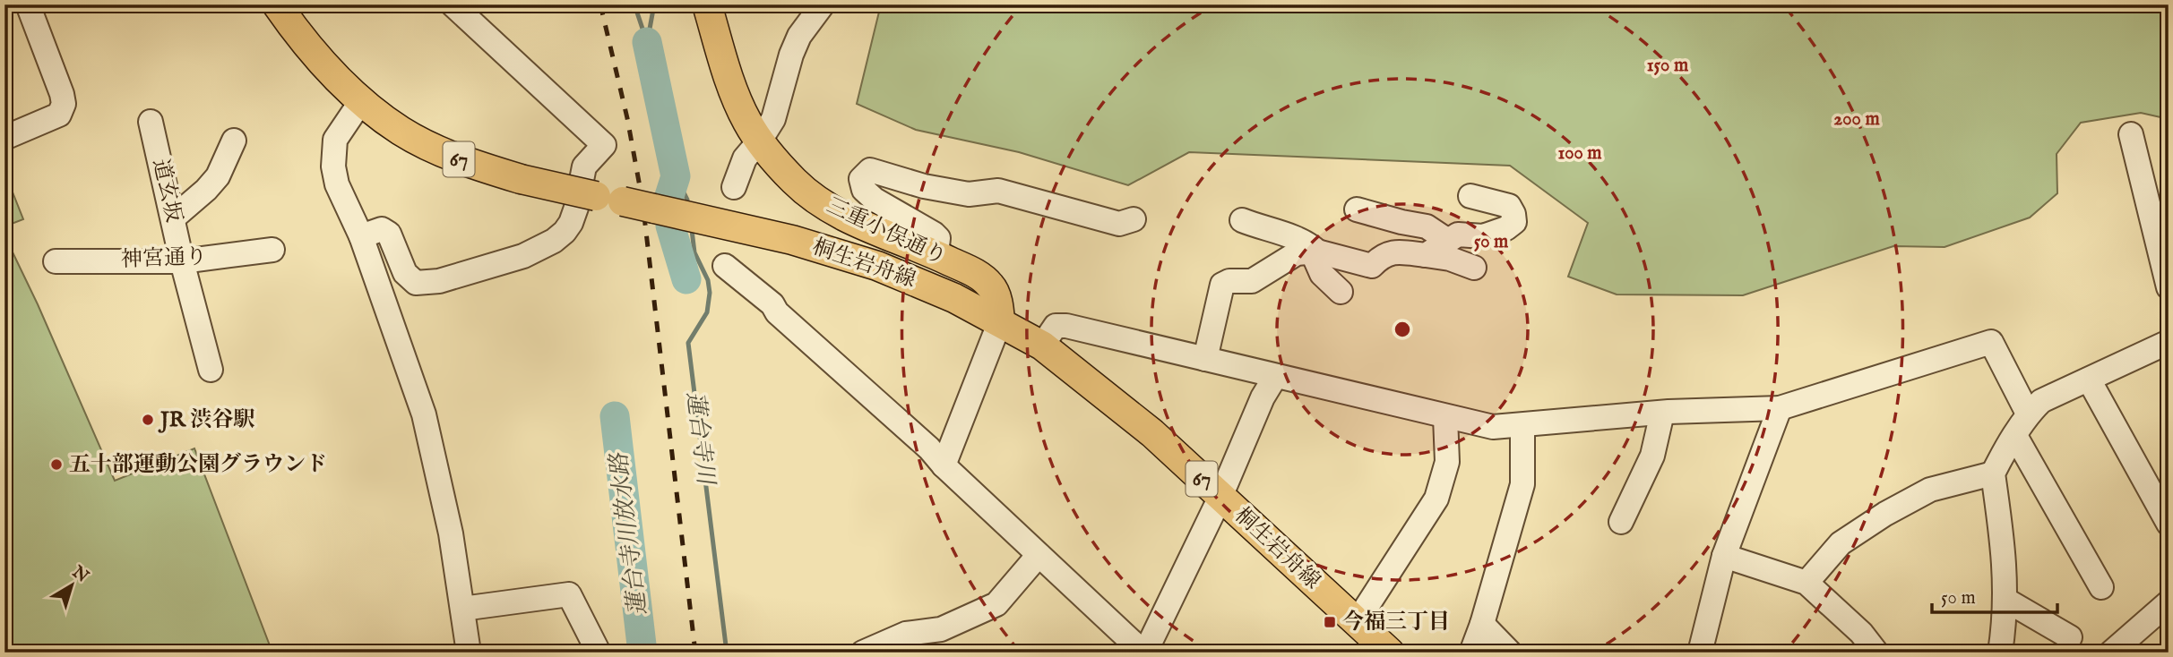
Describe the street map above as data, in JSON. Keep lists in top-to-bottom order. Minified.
{"streets":{"main road":["67","三重小俣通り","桐生岩舟線"],"street":["道玄坂","神宮通り"]},"crossings":[["道玄坂","神宮通り"],["三重小俣通り","桐生岩舟線"]],"water":["蓮台寺川","蓮台寺川放水路"],"places":{"other":["JR 渋谷駅","五十部運動公園グラウンド"],"transit":["今福三丁目"]},"scale_bar":"50 m","north":"top right","rings":["150 m","200 m","100 m","50 m"]}
